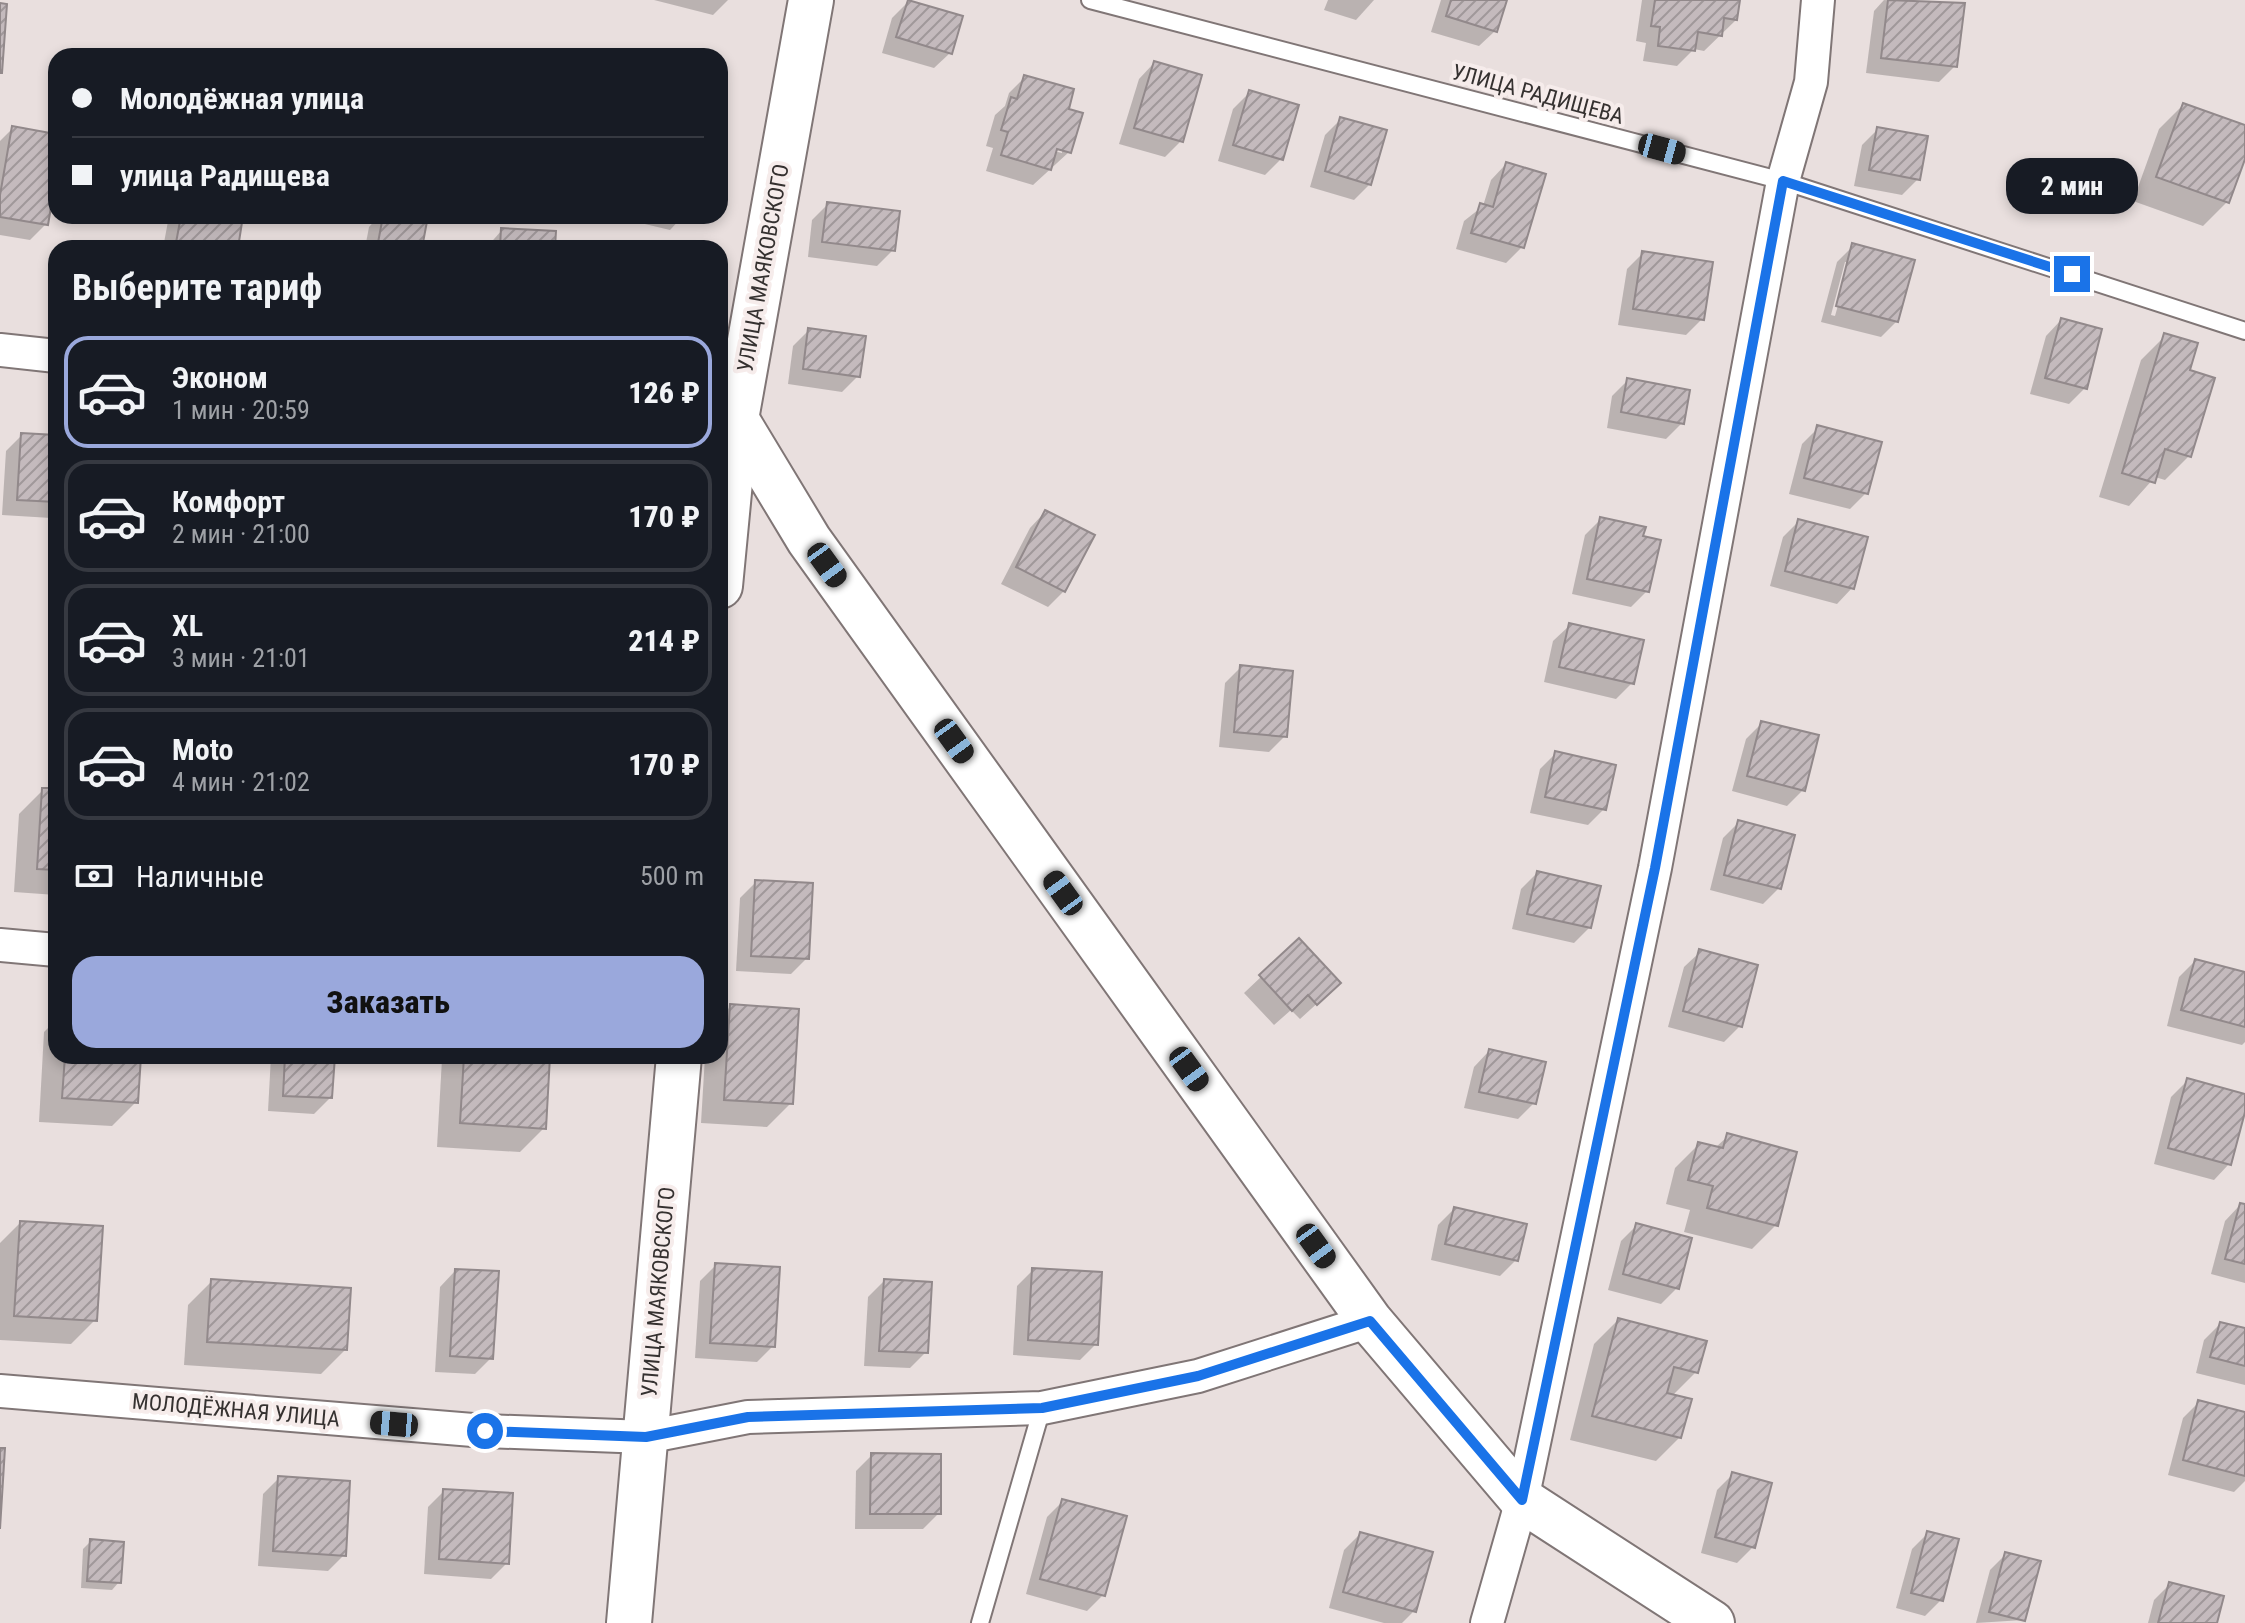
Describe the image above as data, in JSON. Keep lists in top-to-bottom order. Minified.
{"streets":{"street":["УЛИЦА МАЯКОВСКОГО","МОЛОДЁЖНАЯ УЛИЦА"],"lane":["УЛИЦА РАДИЩЕВА"]},"crossings":[["УЛИЦА МАЯКОВСКОГО","МОЛОДЁЖНАЯ УЛИЦА"]],"page":{"banner":["Молодёжная улица","улица Радищева"],"bubble":"2 мин","heading":"Выберите тариф","list":[{"name":"Эконом","note":"1 мин · 20:59","value":"126 ₽"},{"name":"Комфорт","note":"2 мин · 21:00","value":"170 ₽"},{"name":"XL","note":"3 мин · 21:01","value":"214 ₽"},{"name":"Moto","note":"4 мин · 21:02","value":"170 ₽"}],"pay":["Наличные","500 m"],"buttons":"Заказать"}}
